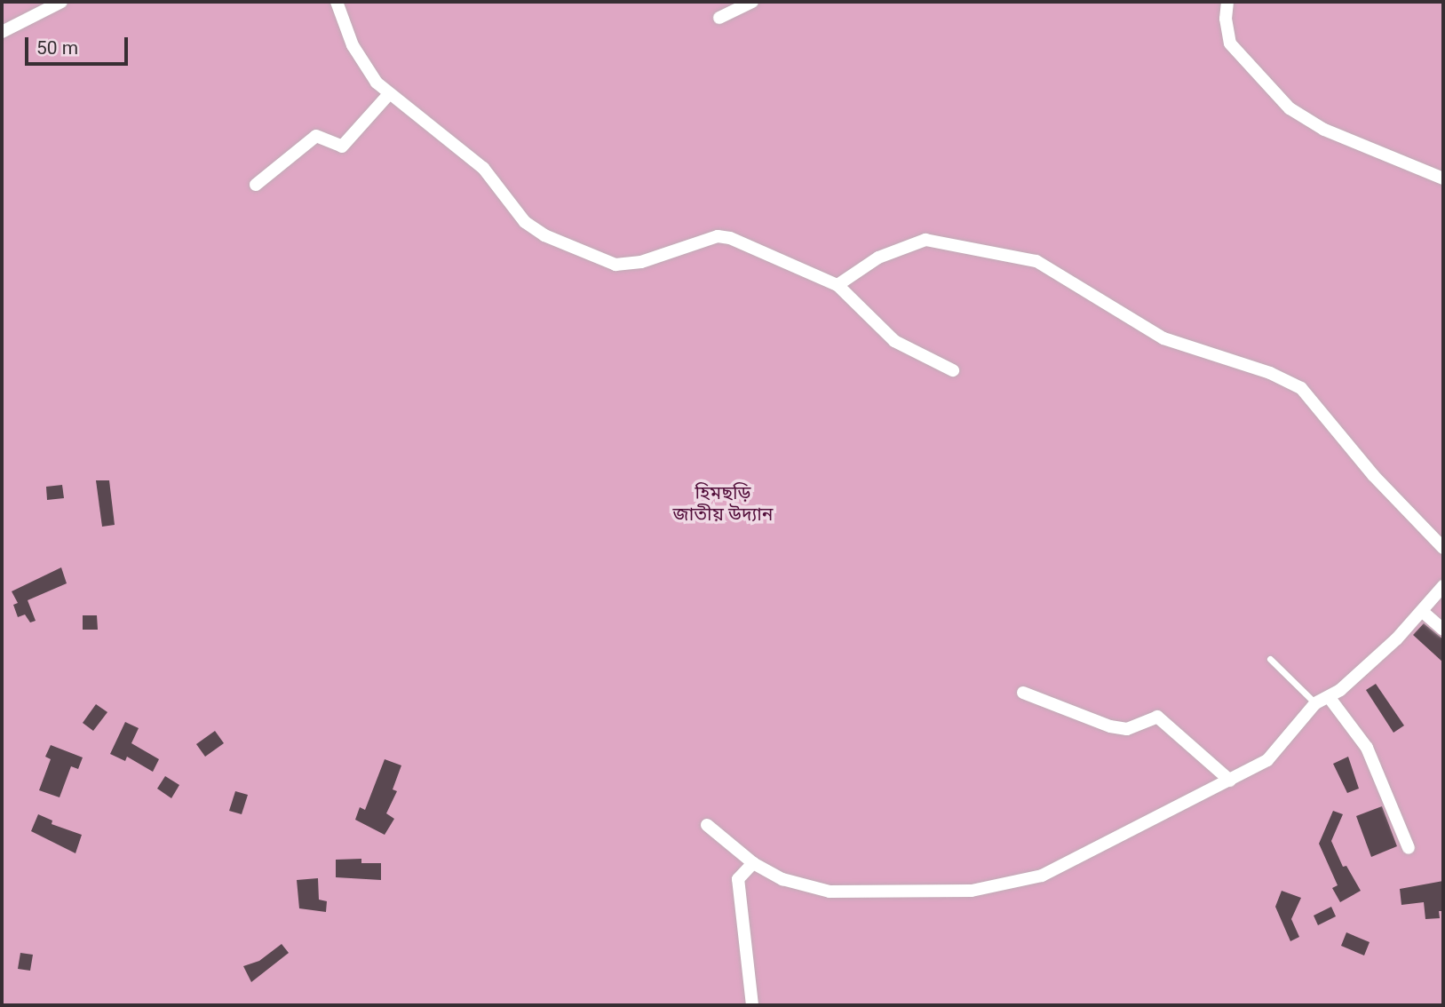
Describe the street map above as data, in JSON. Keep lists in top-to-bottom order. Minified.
{"parks":["হিমছড়ি জাতীয় উদ্যান"],"scale_bar":"50 m"}
